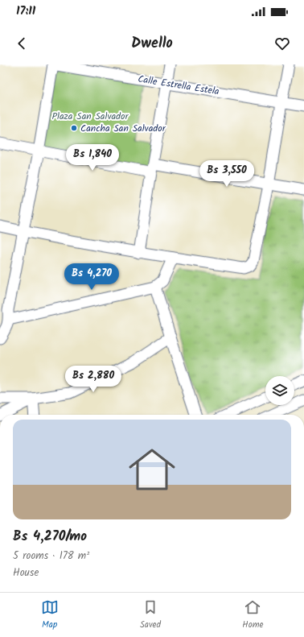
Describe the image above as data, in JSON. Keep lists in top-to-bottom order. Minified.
{"streets":{"street":["Calle Estrella Estela"]},"parks":["Plaza San Salvador"],"places":["Cancha San Salvador"],"page":{"status":"17:11","header":"Dwello","price":["Bs 1,840","Bs 3,550","Bs 4,270","Bs 2,880"],"list":[{"name":"Bs 4,270/mo","note":"5 rooms · 178 m² · House"}],"tabs":["Map","Saved","Home"]}}
